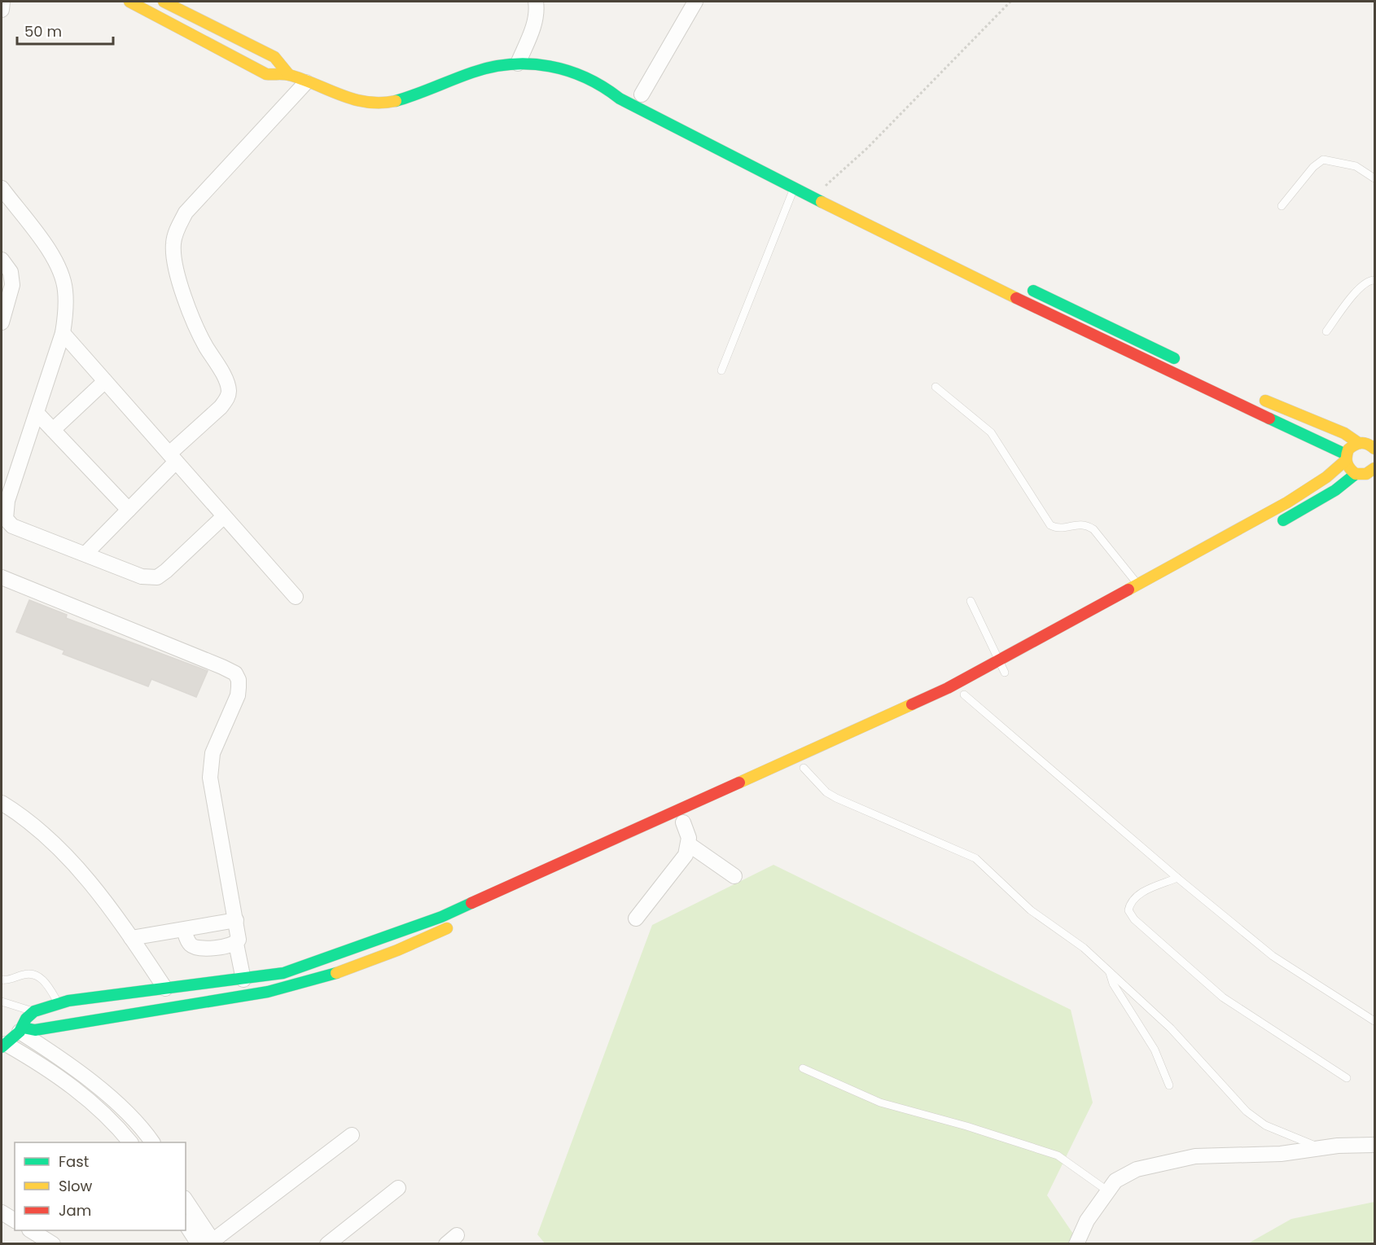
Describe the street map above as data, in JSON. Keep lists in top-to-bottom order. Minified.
{"legend":["Fast","Slow","Jam"],"scale_bar":"50 m"}
